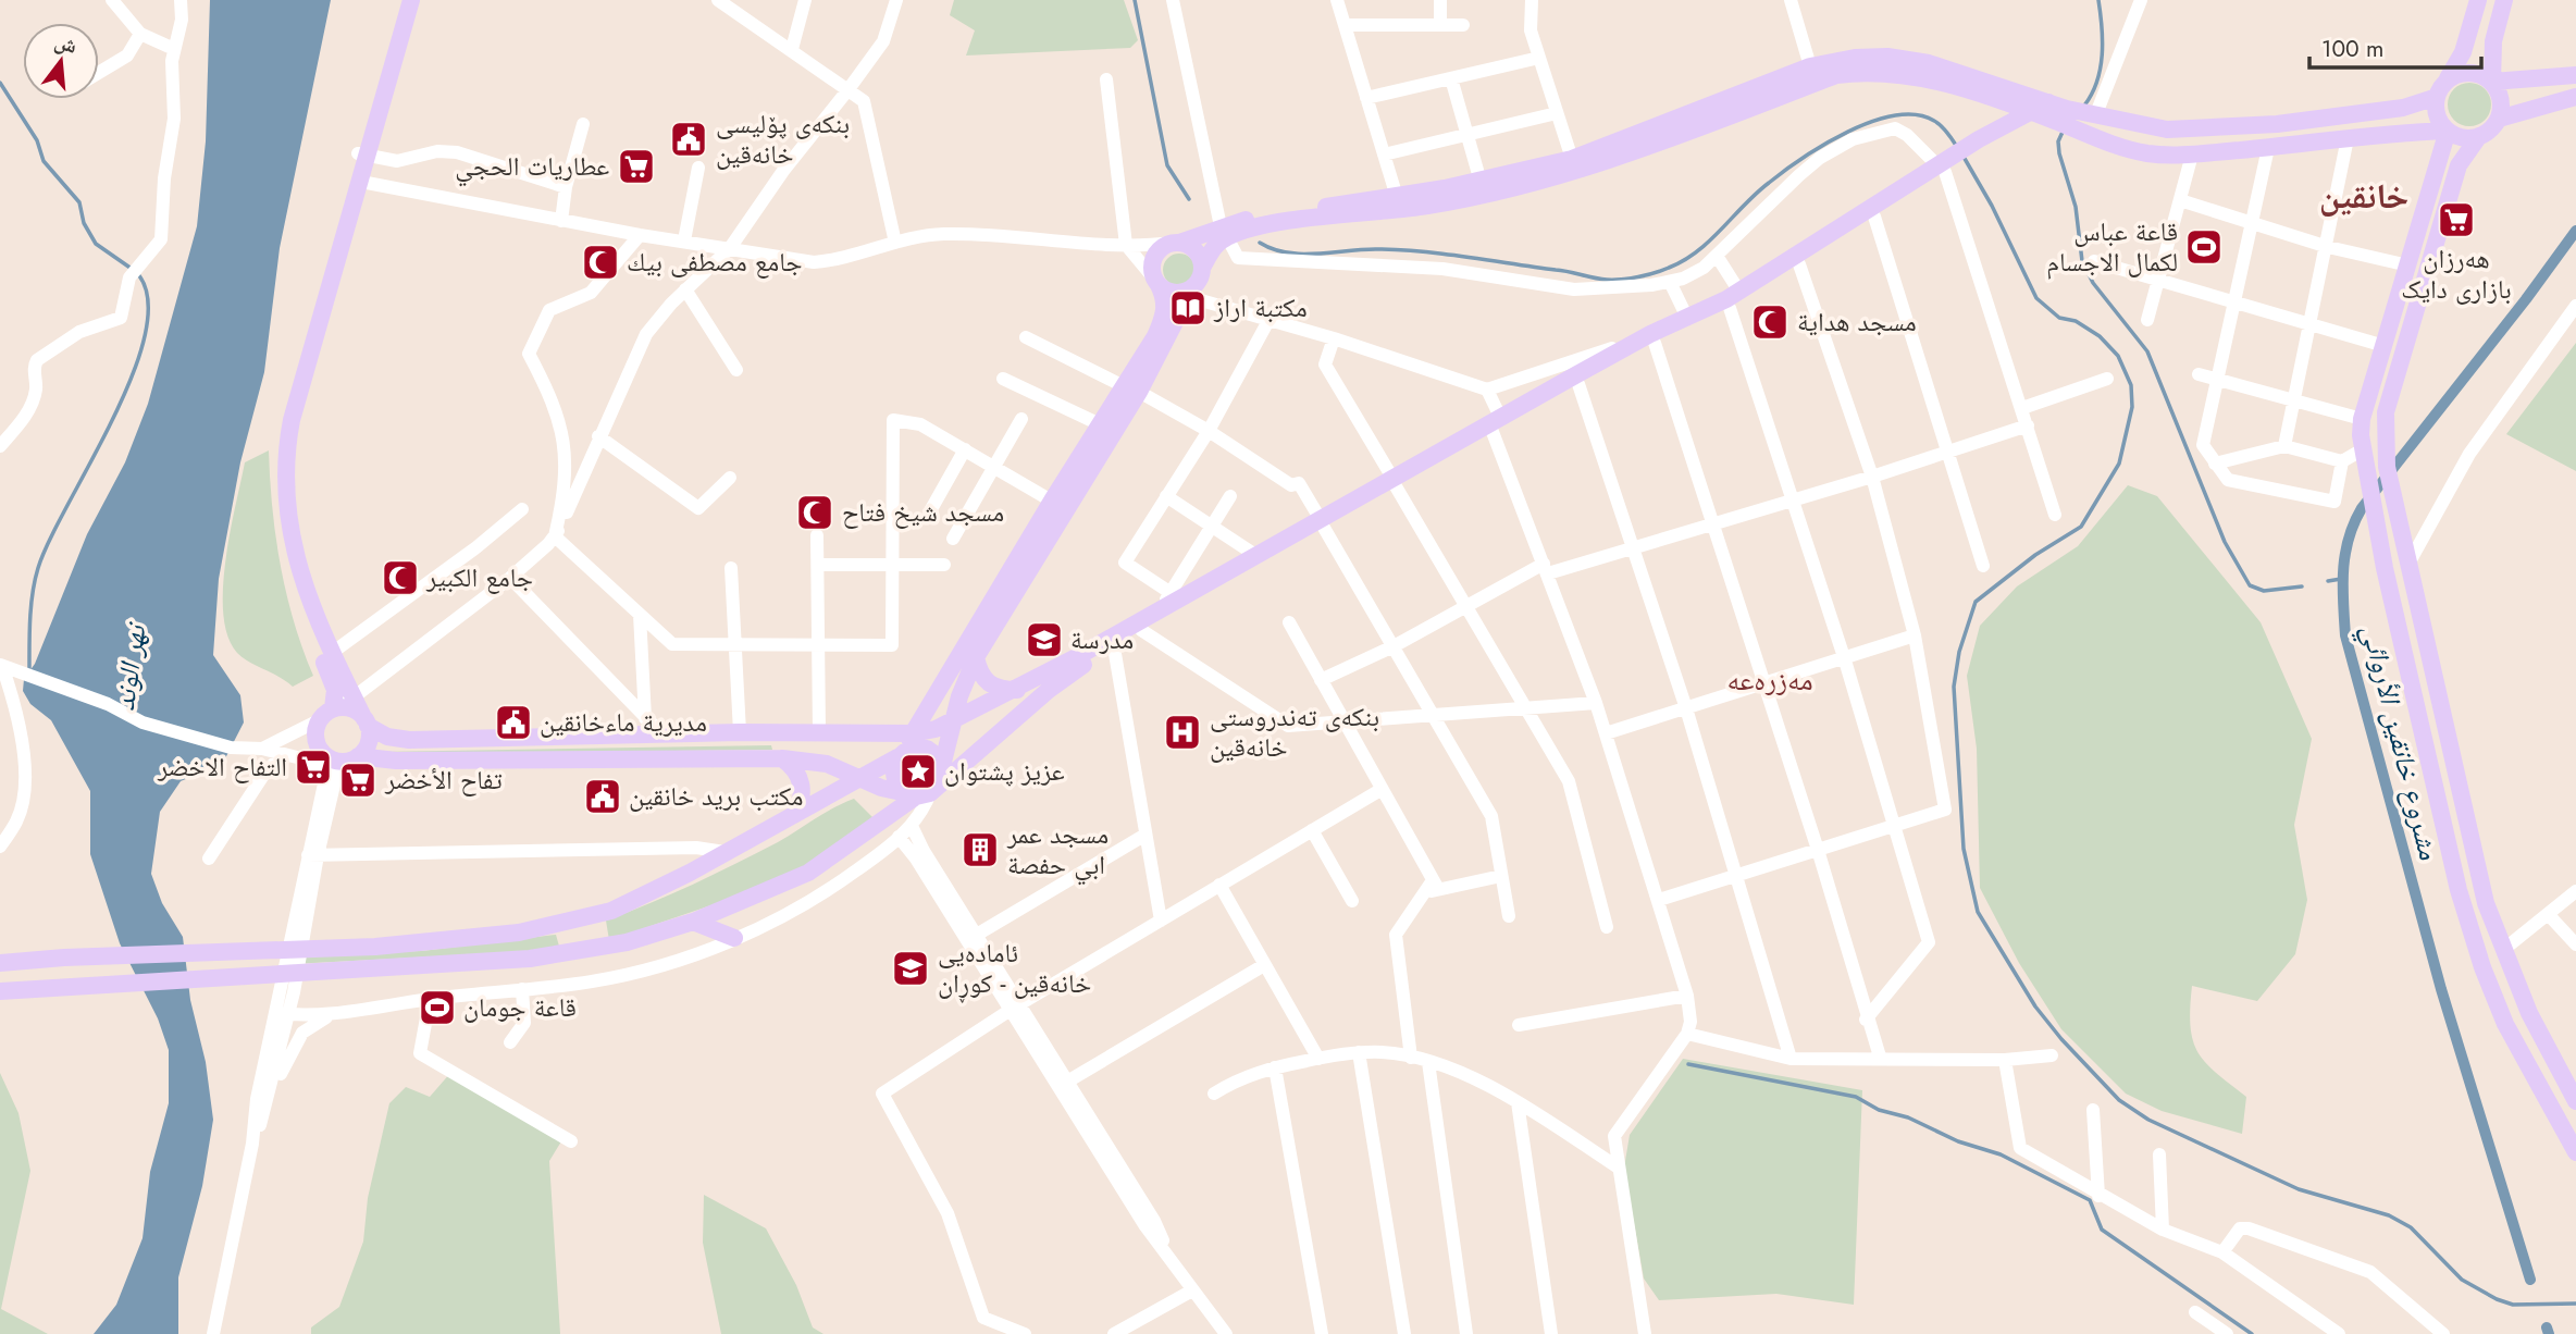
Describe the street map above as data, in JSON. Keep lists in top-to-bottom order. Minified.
{"districts":["خانقين","مەزرەعە"],"water":["نهر الوند","مشروع خانقين الأروائي"],"places":{"public building":["بنکەی پۆلیسی خانەقین","مديرية ماءخانقين","مكتب بريد خانقين"],"supermarket":["عطاريات الحجي","هەرزان بازاری دایک","التفاح الاخضر","تفاح الأخضر"],"sports":["قاعة عباس لكمال الاجسام","قاعة جومان"],"mosque":["جامع مصطفى بيك","مسجد هداية","مسجد شيخ فتاح","جامع الكبير"],"library":["مكتبة اراز"],"school or university":["مدرسة","ئامادەیی خانەقین - کوڕان"],"hospital":["بنکەی تەندروستی خانەقین"],"place":["عزيز پشتوان"],"building":["مسجد عمر ابي حفصة"]},"scale_bar":"100 m","north":"top"}
